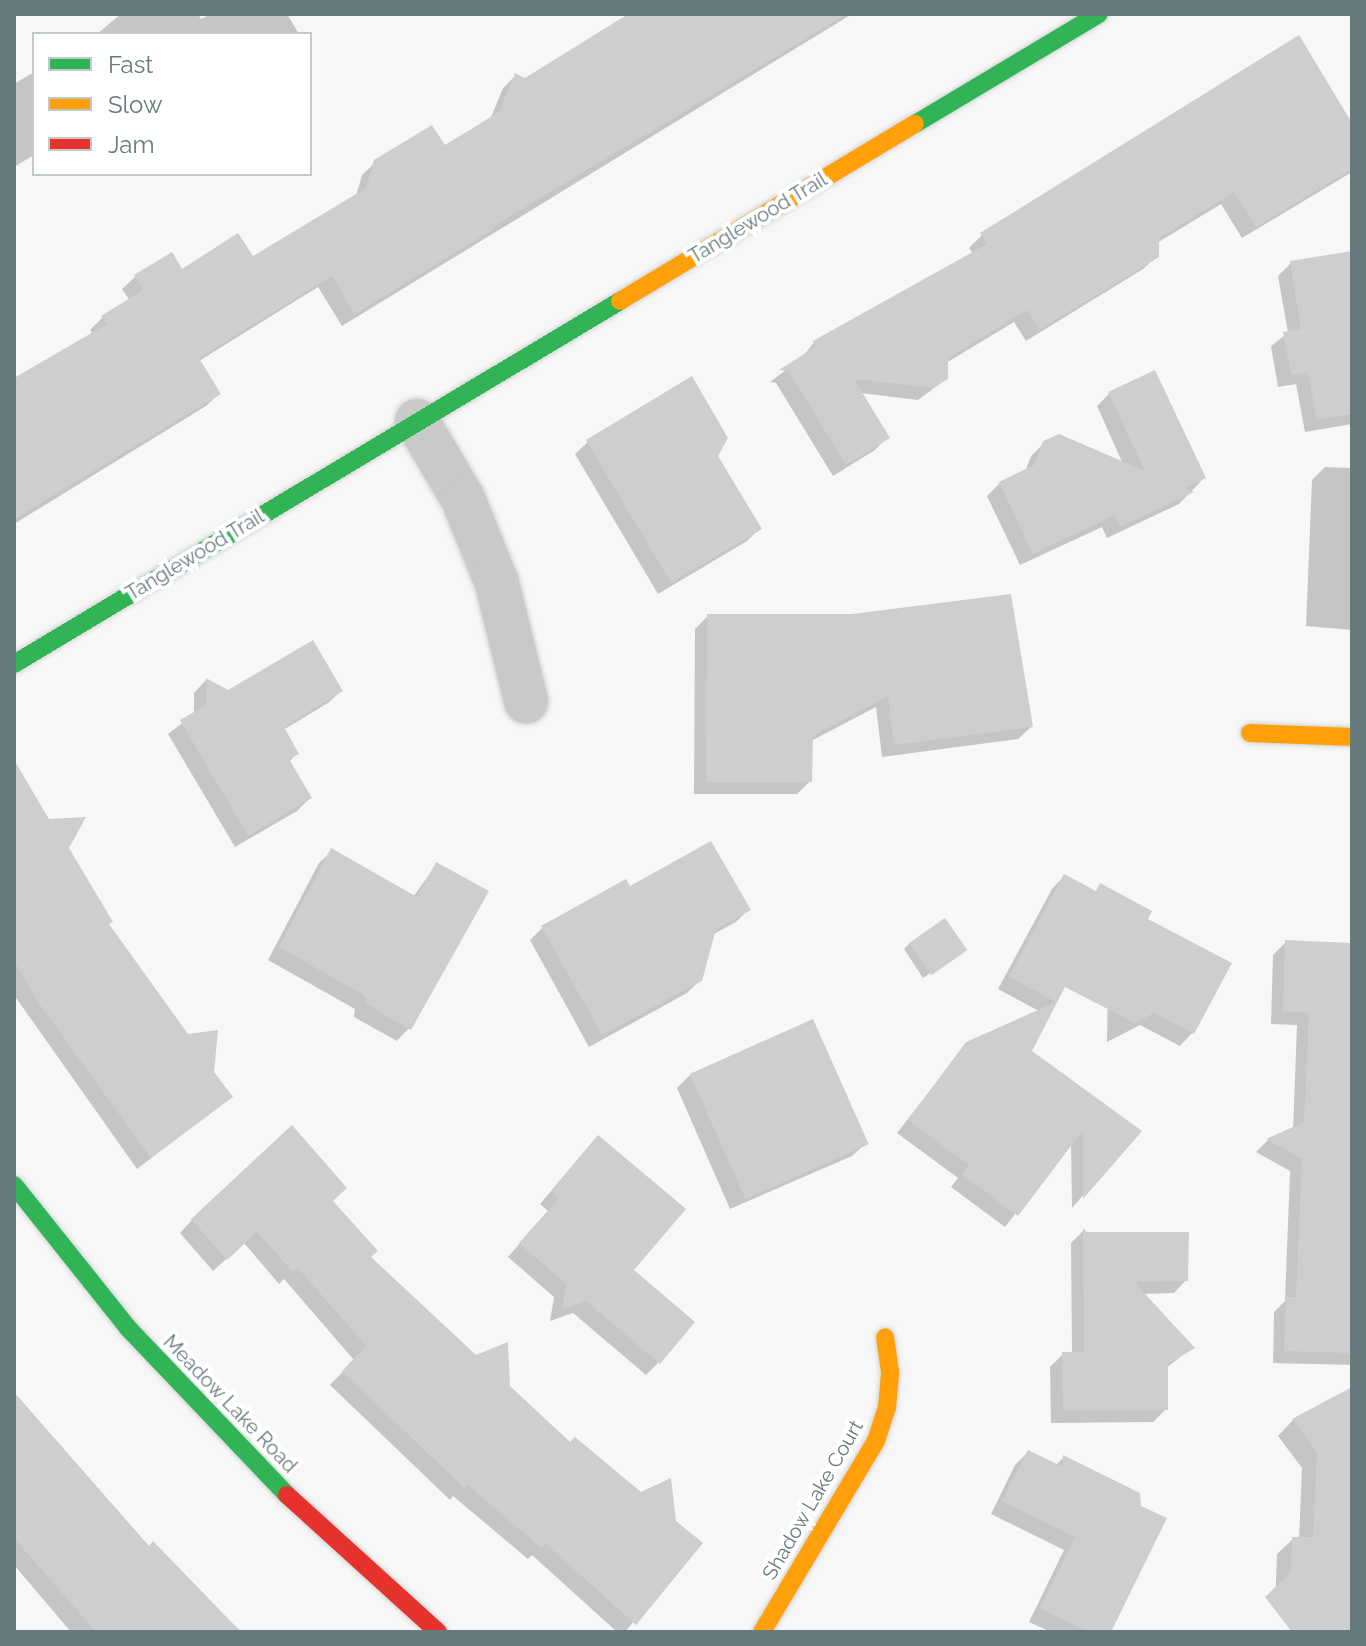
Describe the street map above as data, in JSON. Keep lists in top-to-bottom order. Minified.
{"streets":{"street":["Tanglewood Trail","Meadow Lake Road","Shadow Lake Court"]},"legend":["Fast","Slow","Jam"]}
